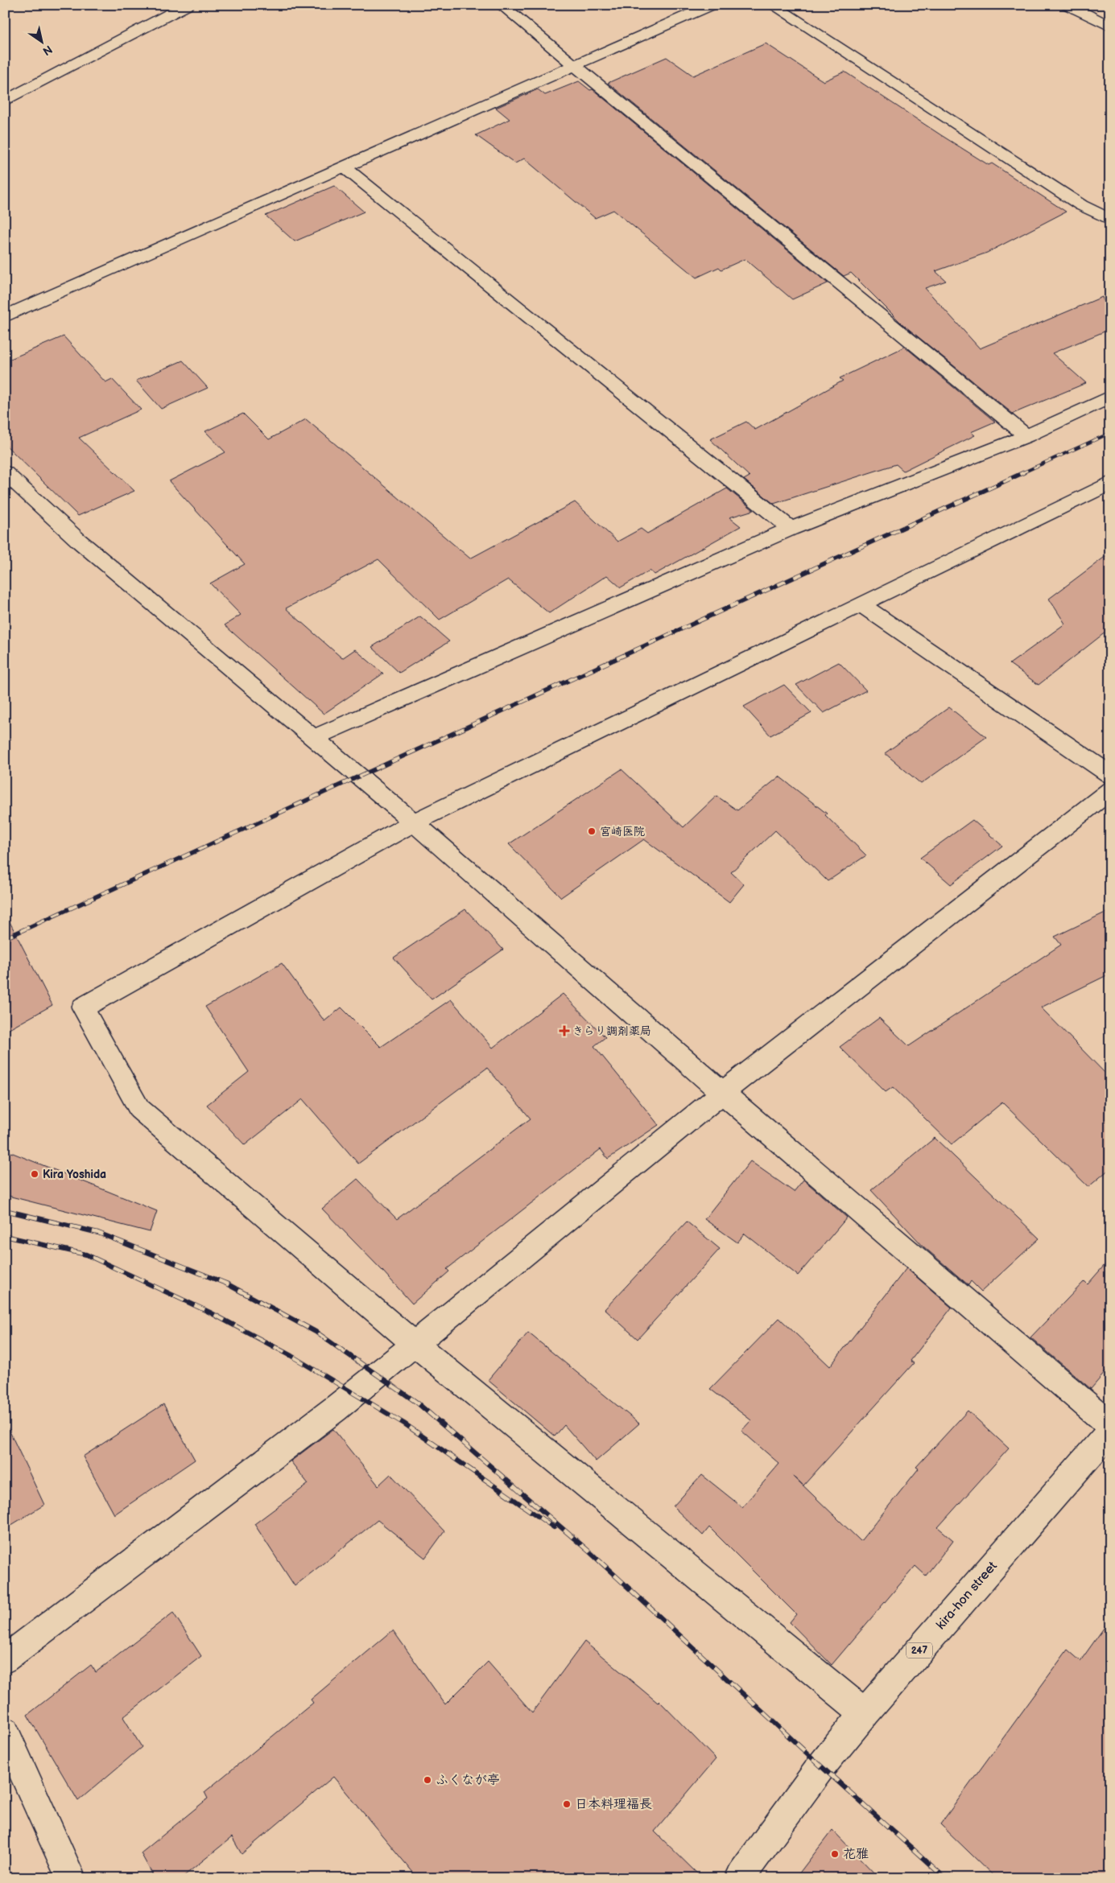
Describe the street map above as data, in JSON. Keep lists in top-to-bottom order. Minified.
{"streets":{"main road":["kira-hon street","247"]},"places":{"other":["宮崎医院","Kira Yoshida","ふくなが亭","日本料理福長","花雅"],"health":["きらり調剤薬局"]},"north":"bottom right"}
